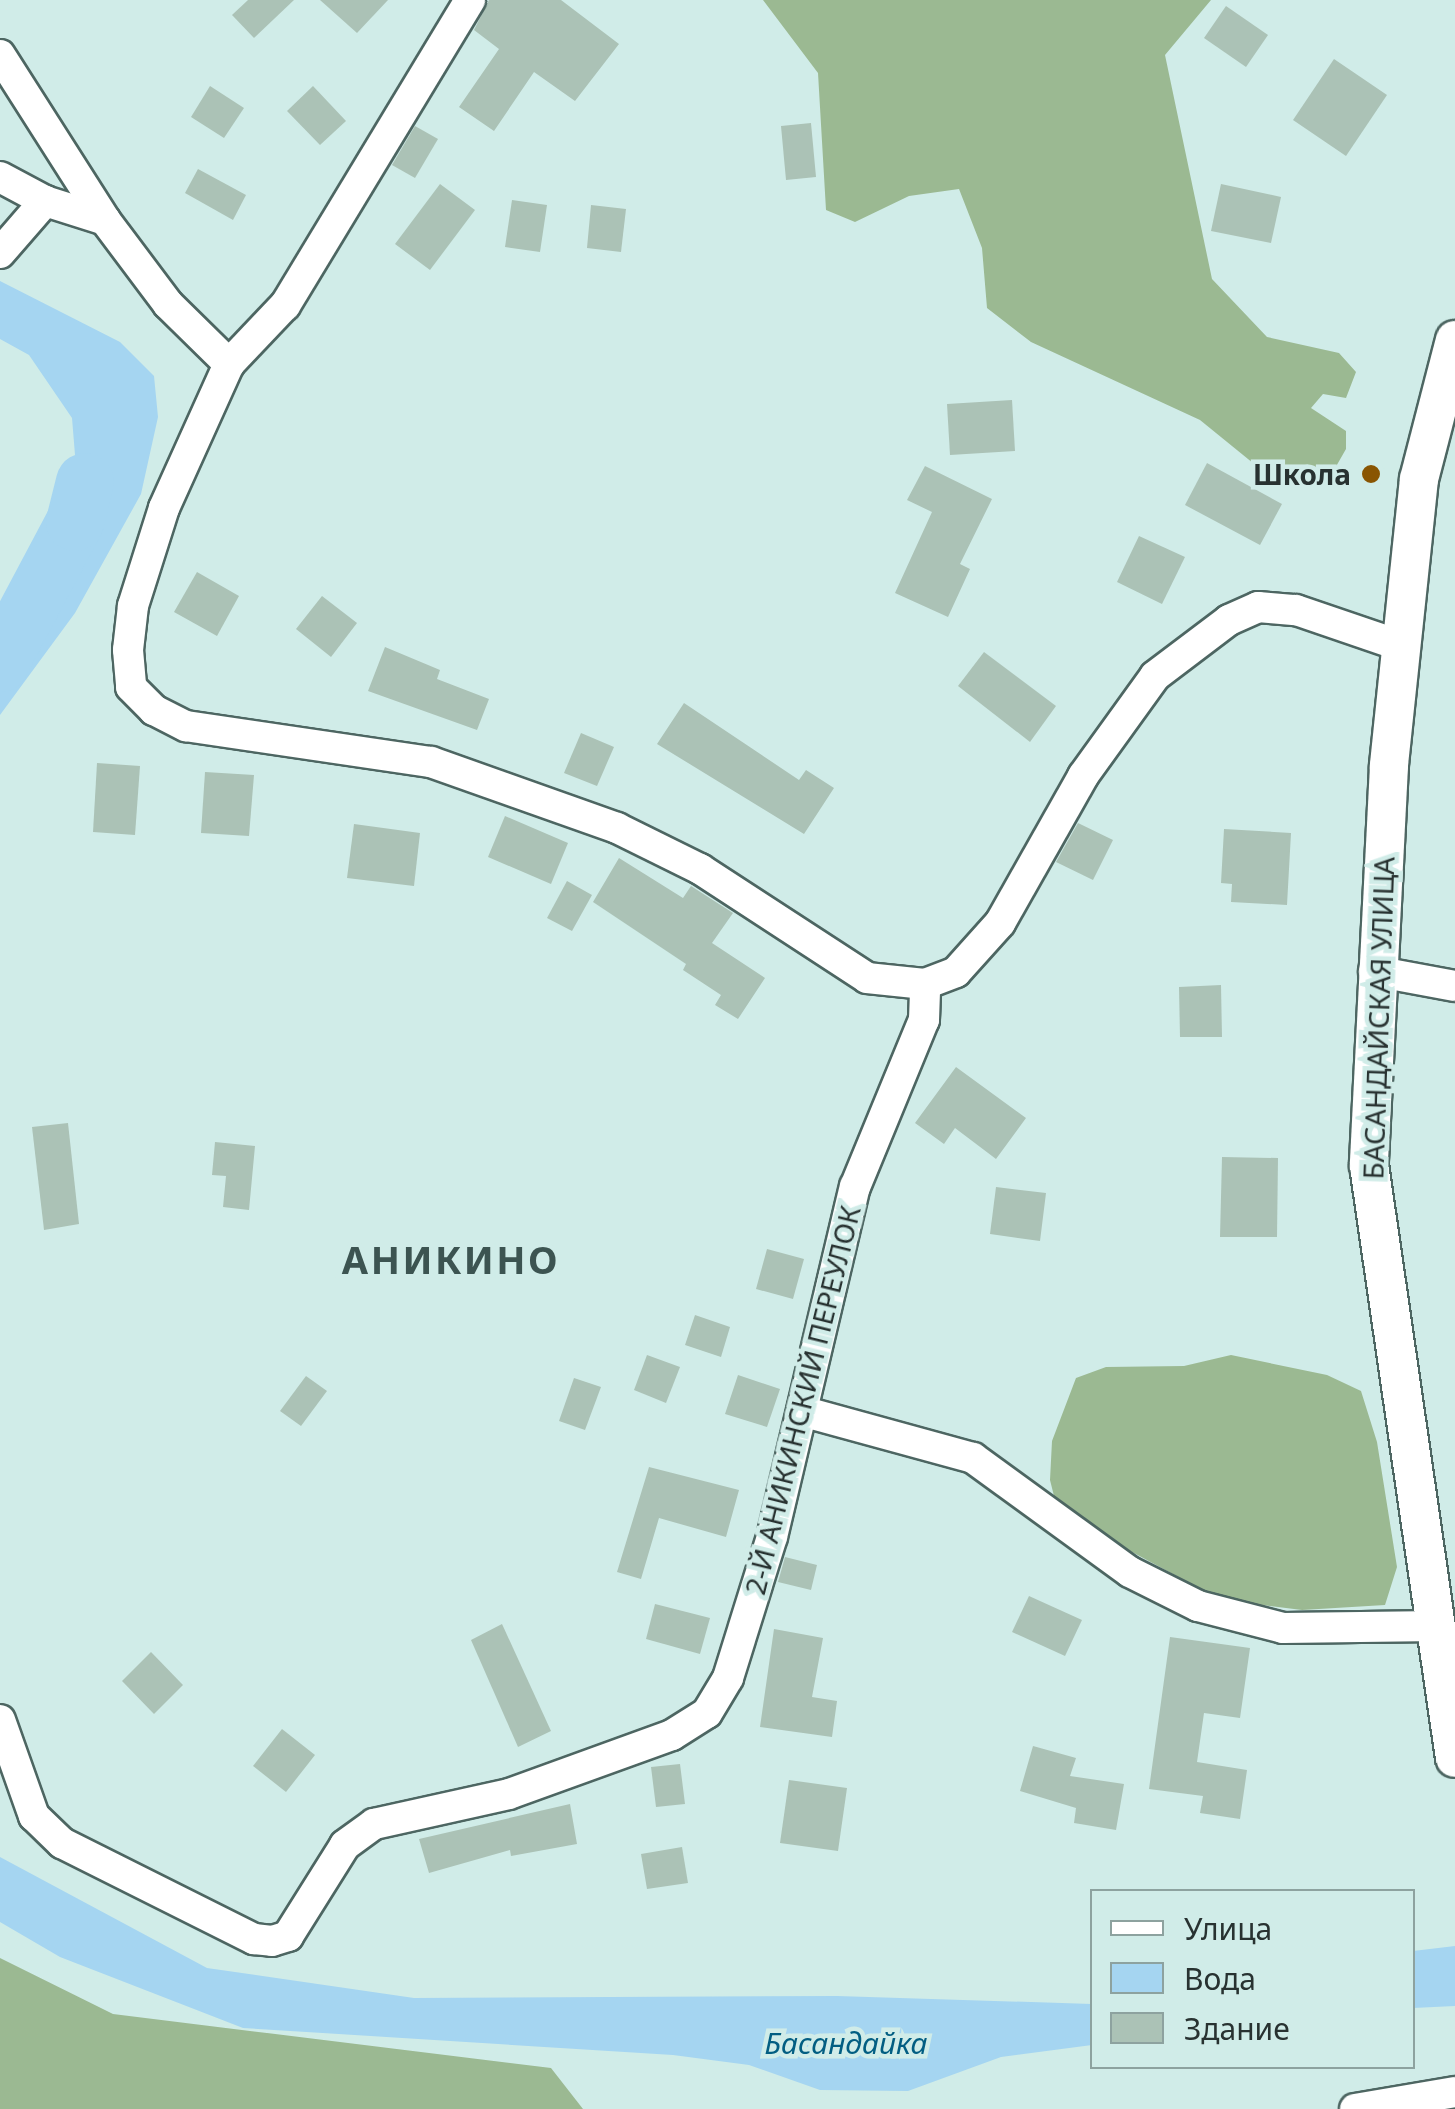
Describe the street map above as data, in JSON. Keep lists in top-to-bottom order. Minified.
{"streets":{"street":["БАСАНДАЙСКАЯ УЛИЦА","2-Й АНИКИНСКИЙ ПЕРЕУЛОК"]},"districts":["АНИКИНО"],"water":["Басандайка"],"places":["Школа"],"legend":["Улица","Вода","Здание"]}
